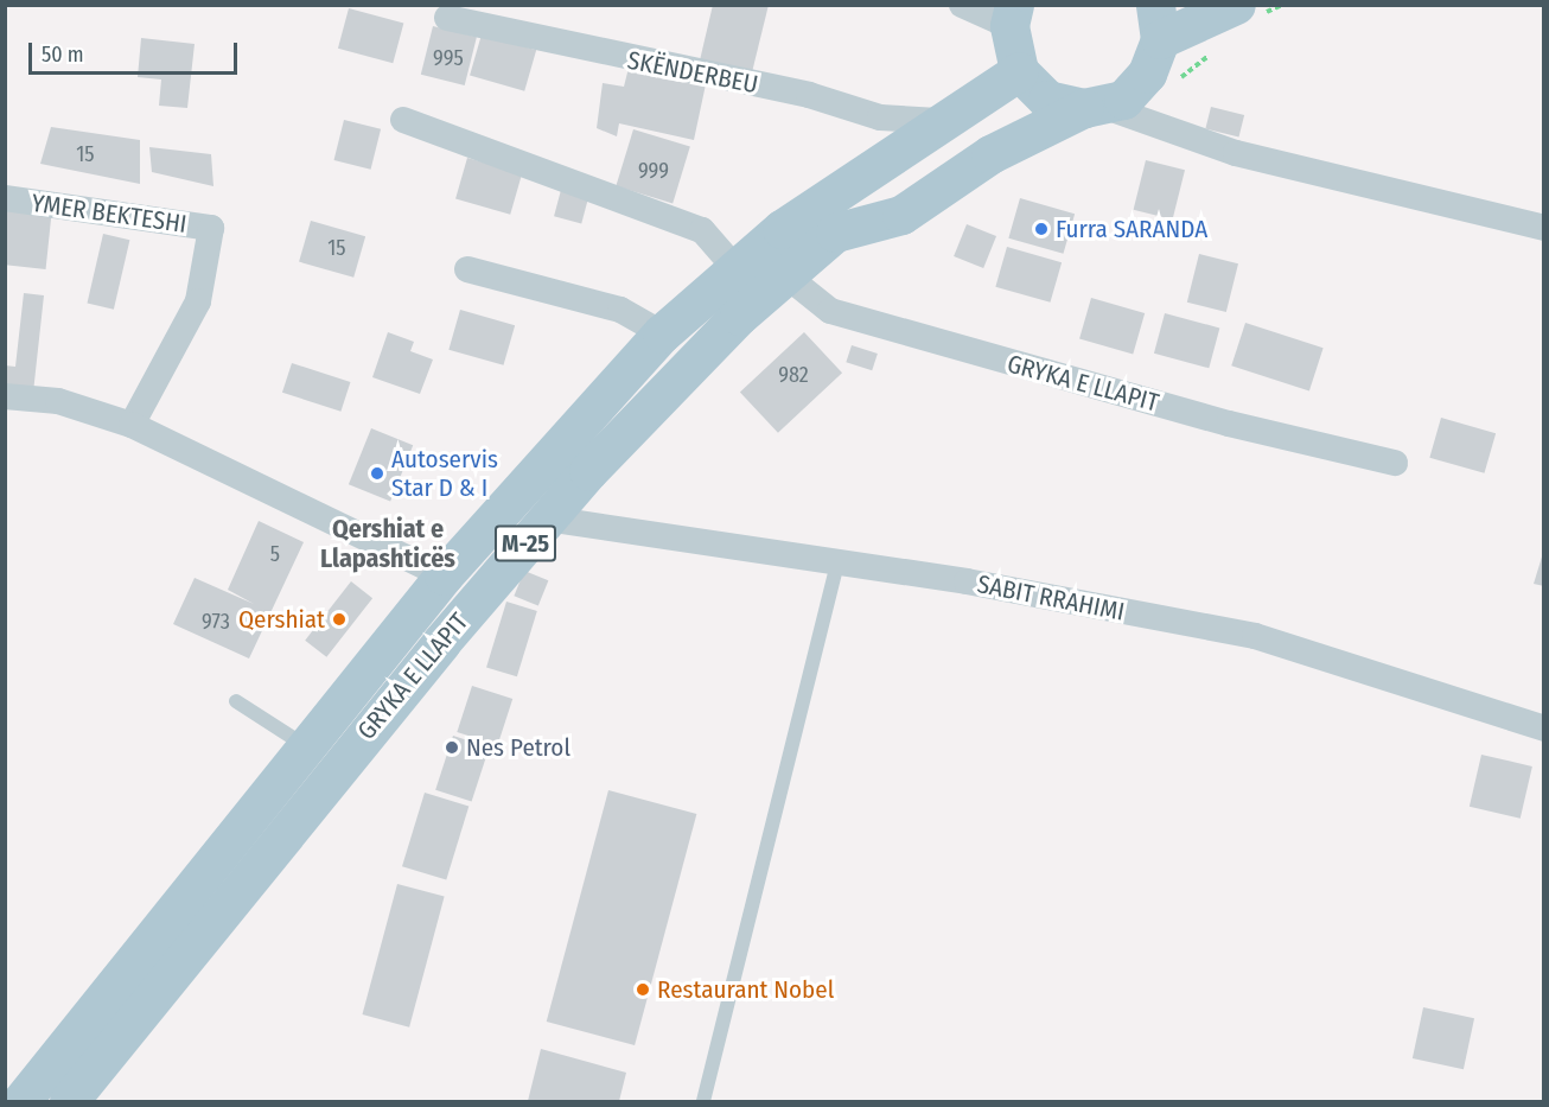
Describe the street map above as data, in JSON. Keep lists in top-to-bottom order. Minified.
{"streets":{"main road":["GRYKA E LLAPIT","M-25"],"street":["SKËNDERBEU","YMER BEKTESHI","SABIT RRAHIMI"]},"crossings":[["SKËNDERBEU","GRYKA E LLAPIT"],["GRYKA E LLAPIT","SABIT RRAHIMI"]],"districts":["Qershiat e Llapashticës"],"places":["Furra SARANDA","Autoservis Star D & I","Qershiat","Nes Petrol","Restaurant Nobel"],"house_numbers":["995","15","999","15","982","5","973"],"scale_bar":"50 m"}
